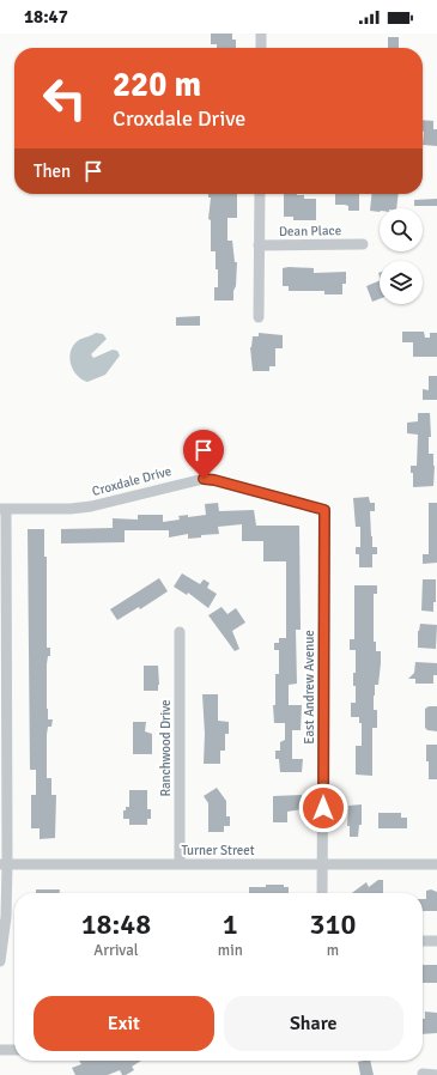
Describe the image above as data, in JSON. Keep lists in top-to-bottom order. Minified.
{"streets":{"street":["Dean Place","Croxdale Drive","East Andrew Avenue","Ranchwood Drive","Turner Street"]},"crossings":[["Croxdale Drive","East Andrew Avenue"],["East Andrew Avenue","Turner Street"],["Ranchwood Drive","Turner Street"]],"page":{"status":"18:47","turn":["220 m","Croxdale Drive"],"then":"Then","eta":["18:48","Arrival","1","min","310","m"],"buttons":["Exit","Share"]}}
